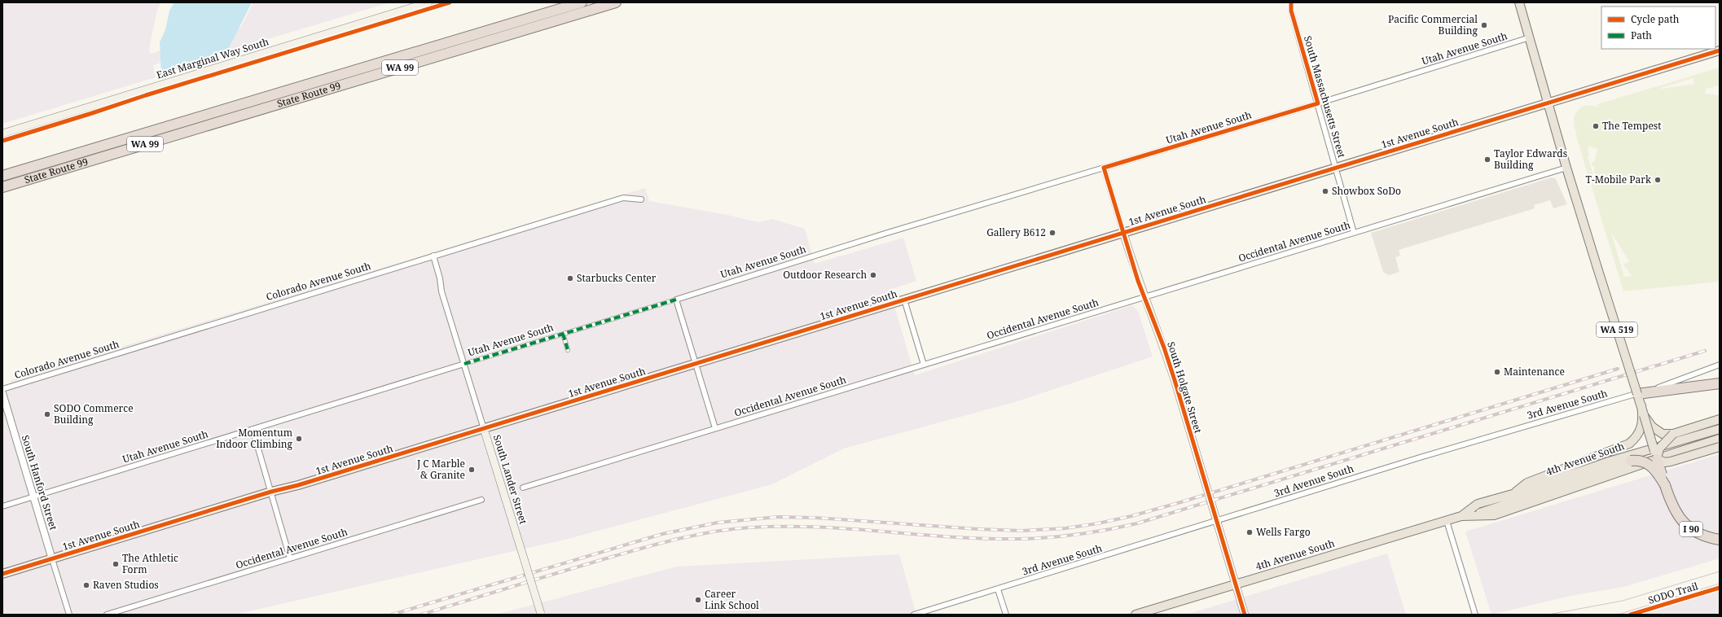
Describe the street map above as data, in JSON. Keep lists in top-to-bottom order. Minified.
{"streets":{"highway":["WA 99","State Route 99","I 90"],"main road":["East Marginal Way South","1st Avenue South","WA 519","South Holgate Street","4th Avenue South","South Lander Street"],"street":["Utah Avenue South","South Massachusetts Street","Occidental Avenue South","Colorado Avenue South","3rd Avenue South","South Hanford Street"],"cycle path":["SODO Trail"]},"crossings":[["Utah Avenue South","South Massachusetts Street"],["Utah Avenue South","South Holgate Street"],["Utah Avenue South","South Lander Street"],["Utah Avenue South","South Hanford Street"],["South Massachusetts Street","1st Avenue South"],["South Massachusetts Street","Occidental Avenue South"],["1st Avenue South","WA 519"],["1st Avenue South","South Holgate Street"],["1st Avenue South","South Lander Street"],["1st Avenue South","South Hanford Street"],["Occidental Avenue South","WA 519"],["Occidental Avenue South","South Holgate Street"],["Colorado Avenue South","South Lander Street"],["South Holgate Street","3rd Avenue South"],["South Holgate Street","4th Avenue South"]],"places":["Pacific Commercial Building","The Tempest","Taylor Edwards Building","T-Mobile Park","Showbox SoDo","Gallery B612","Outdoor Research","Starbucks Center","Maintenance","SODO Commerce Building","Momentum Indoor Climbing","J C Marble & Granite","Wells Fargo","The Athletic Form","Raven Studios","Career Link School"],"legend":["Cycle path","Path"]}
